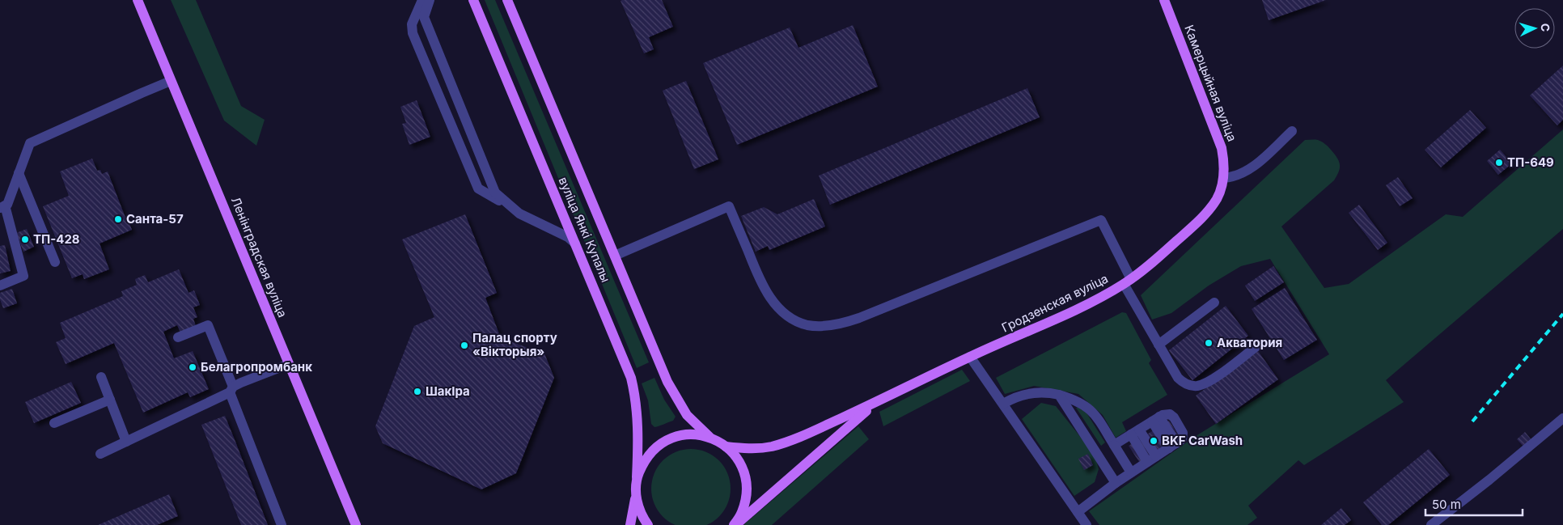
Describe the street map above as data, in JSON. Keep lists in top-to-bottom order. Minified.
{"streets":{"main road":["Камерцыйная вуліца","вуліца Янкі Купалы","Ленінградская вуліца","Гродзенская вуліца"]},"crossings":[["Камерцыйная вуліца","Гродзенская вуліца"]],"places":["ТП-649","Санта-57","ТП-428","Акватория","Палац спорту «Вікторыя»","Белагропромбанк","ШакІра","BKF CarWash"],"scale_bar":"50 m","north":"right"}
